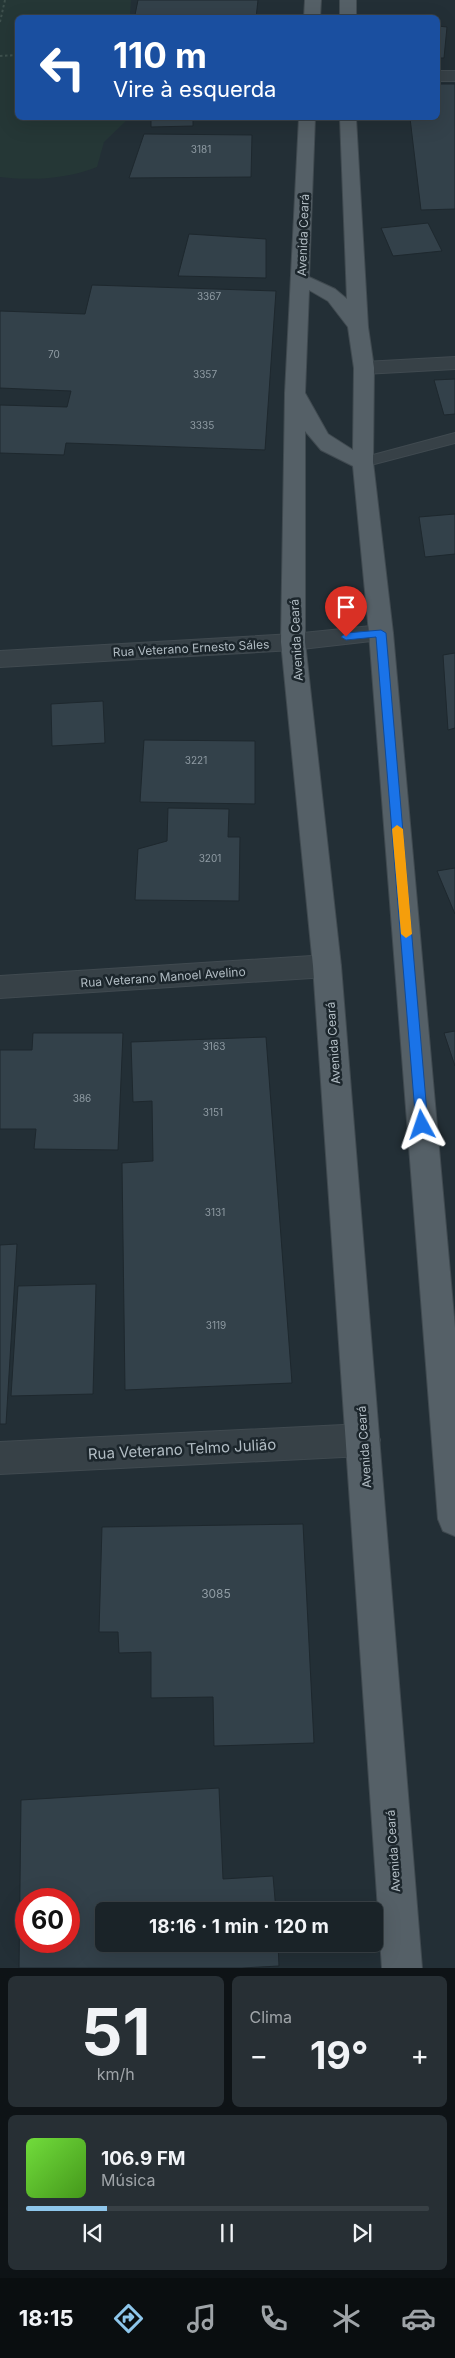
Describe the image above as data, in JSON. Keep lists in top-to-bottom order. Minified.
{"streets":{"main road":["Avenida Ceará"],"street":["Rua Veterano Ernesto Sáles","Rua Veterano Manoel Avelino","Rua Veterano Telmo Julião"]},"crossings":[["Avenida Ceará","Rua Veterano Ernesto Sáles"],["Avenida Ceará","Rua Veterano Manoel Avelino"],["Avenida Ceará","Rua Veterano Telmo Julião"]],"house_numbers":["3181","3367","70","3357","3335","3221","3201","3163","386","3151","3131","3119","3085"],"page":{"turn":["110 m","Vire à esquerda"],"limit":"60","trip":"18:16 · 1 min · 120 m","tile":[["51","km/h"],"Clima"],"heat":["−","19°","+"],"song":["106.9 FM","Música"],"tabs":"18:15"}}
